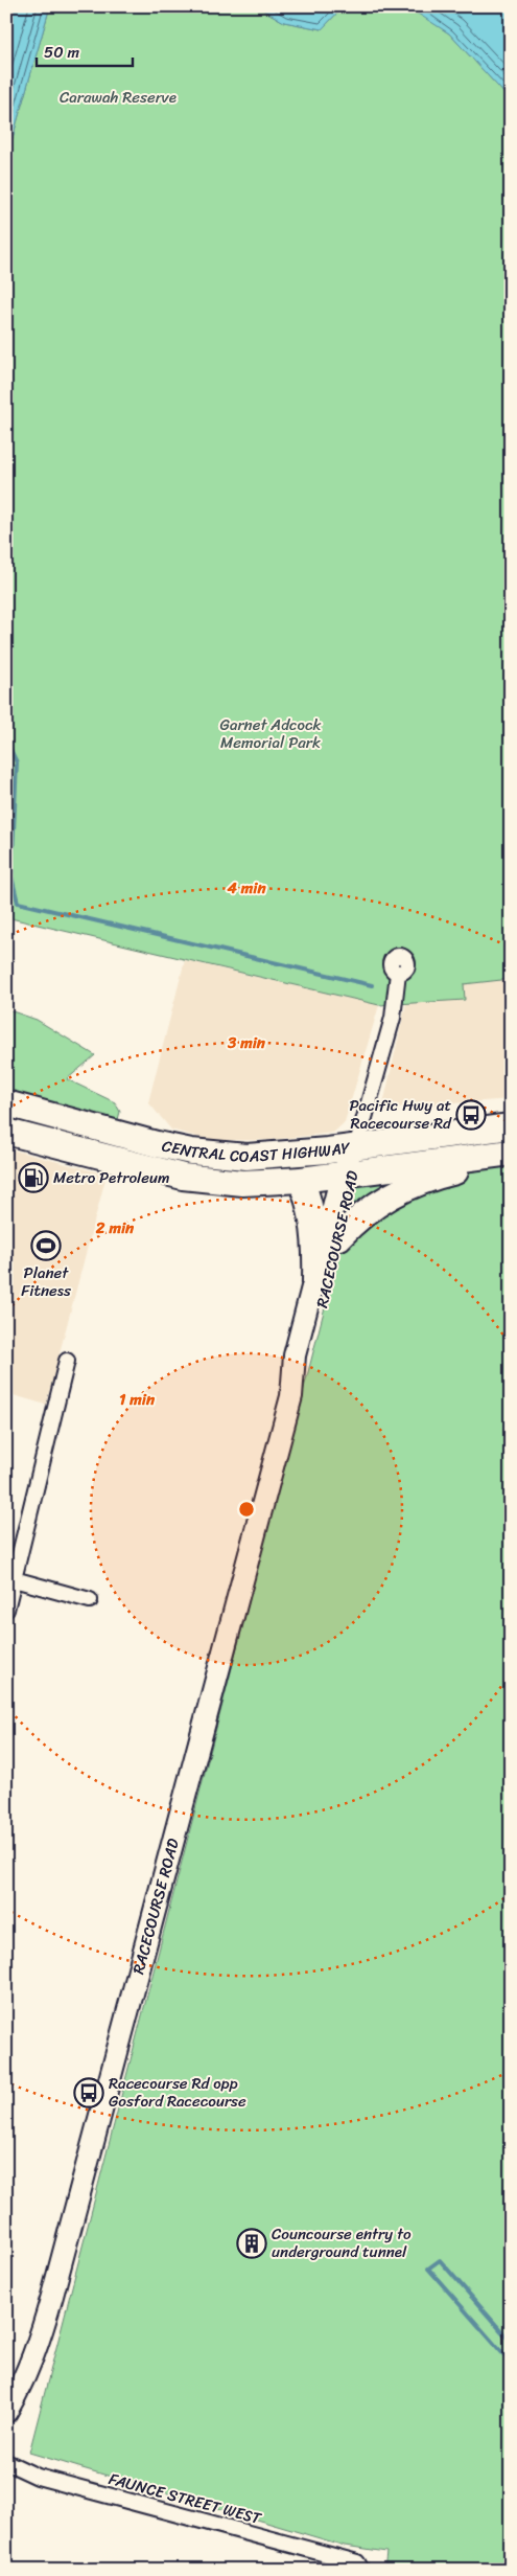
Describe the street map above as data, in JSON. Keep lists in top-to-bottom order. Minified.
{"streets":{"highway":["CENTRAL COAST HIGHWAY"],"main road":["RACECOURSE ROAD"],"street":["FAUNCE STREET WEST"]},"crossings":[["CENTRAL COAST HIGHWAY","RACECOURSE ROAD"]],"parks":["Carawah Reserve","Garnet Adcock Memorial Park"],"places":{"bus stop":["Pacific Hwy at Racecourse Rd","Racecourse Rd opp Gosford Racecourse"],"fuel station":["Metro Petroleum"],"sports":["Planet Fitness"],"building":["Councourse entry to underground tunnel"]},"scale_bar":"50 m","rings":["4 min","3 min","2 min","1 min"]}
